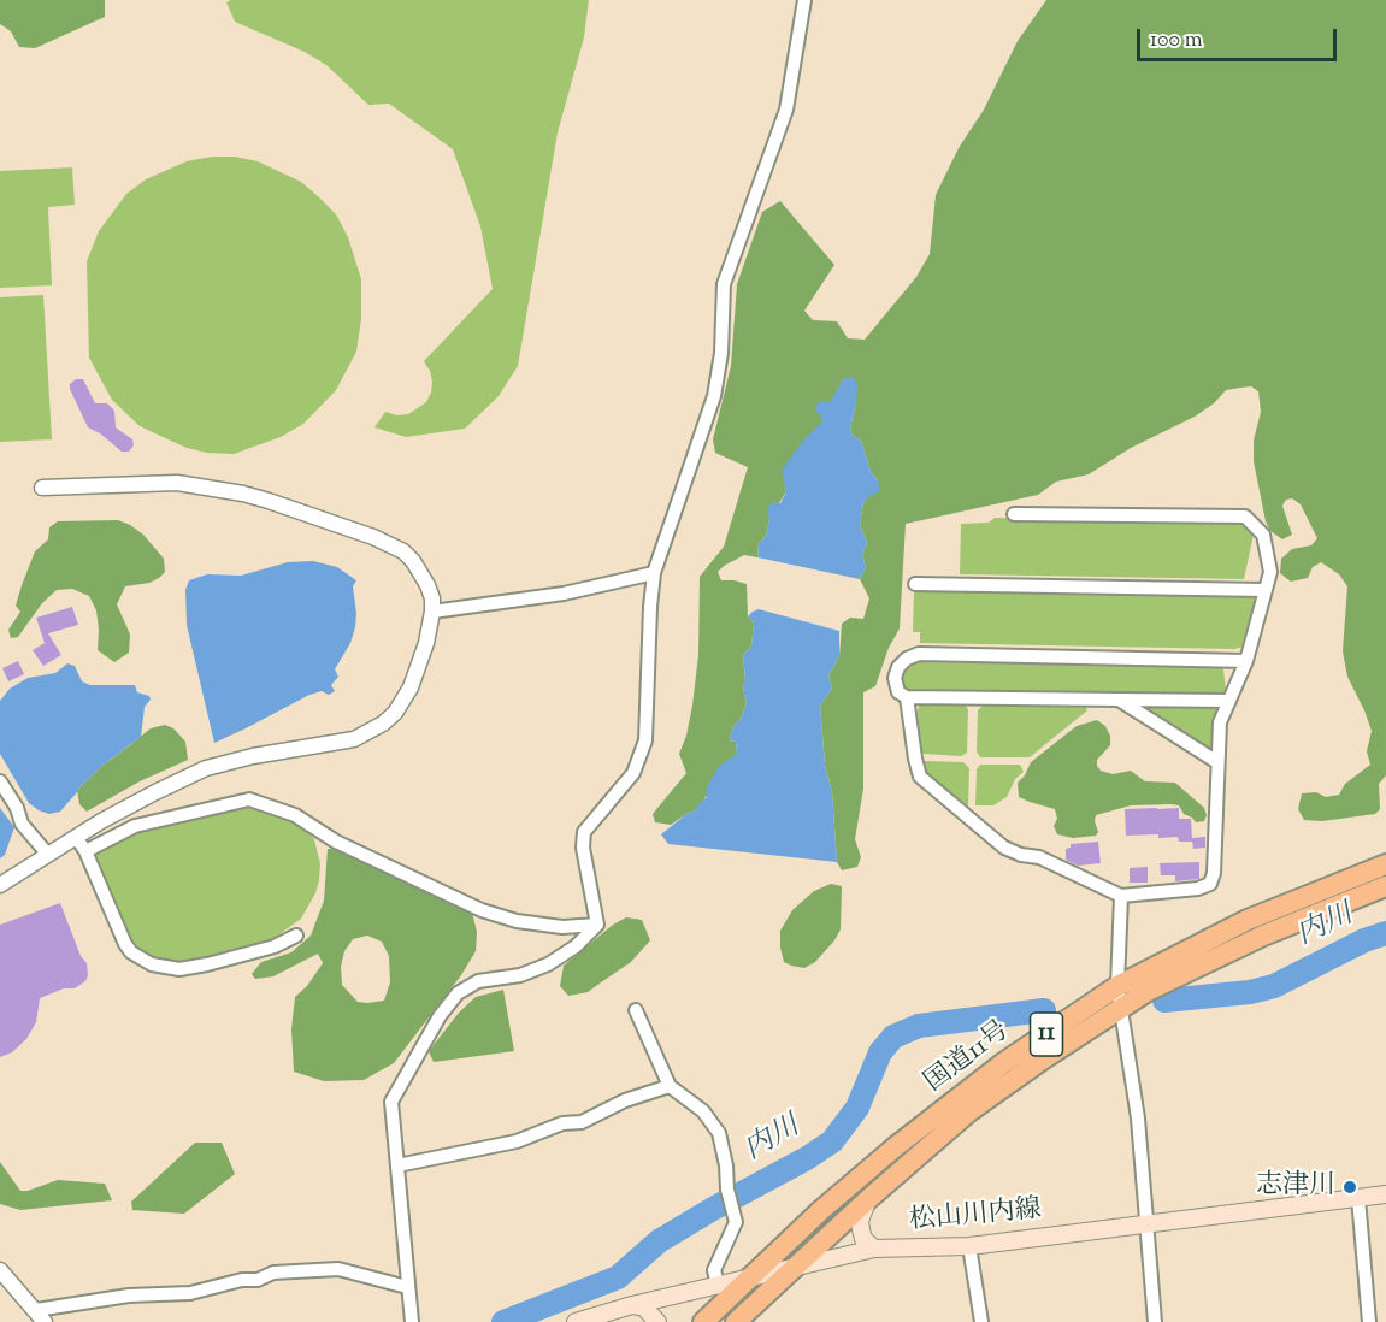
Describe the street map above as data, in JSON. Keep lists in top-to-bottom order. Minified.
{"streets":{"highway":["11","国道11号"],"main road":["松山川内線"]},"crossings":[["国道11号","松山川内線"]],"water":["内川"],"places":["志津川"],"scale_bar":"100 m"}
